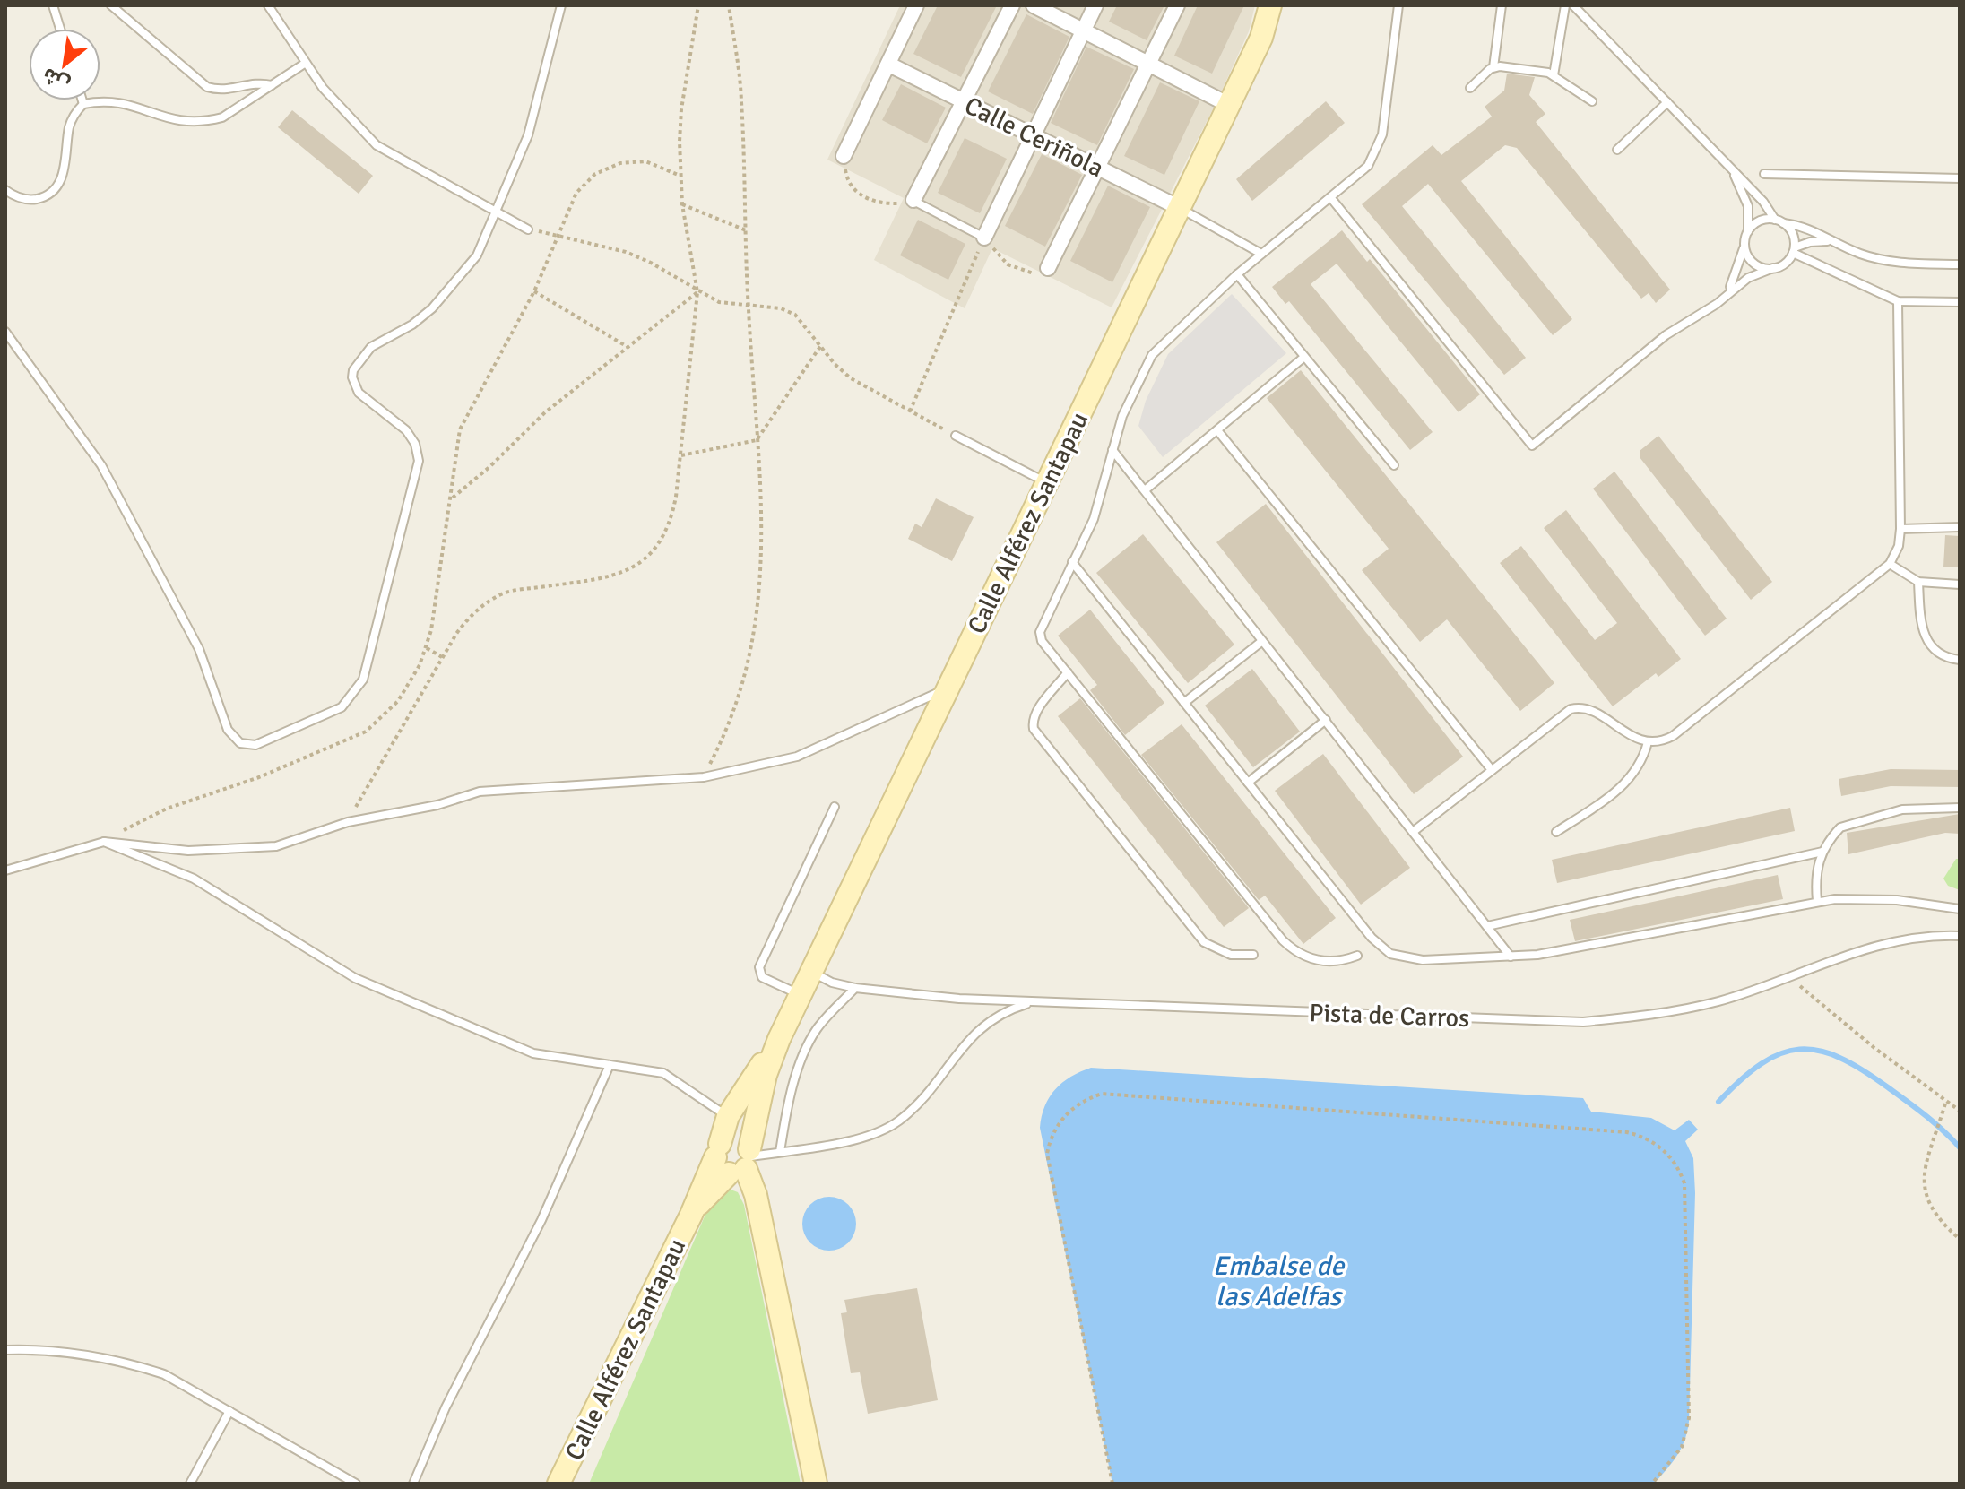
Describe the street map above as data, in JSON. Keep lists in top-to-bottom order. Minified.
{"streets":{"main road":["Calle Alférez Santapau"],"street":["Calle Ceriñola"],"lane":["Pista de Carros"]},"crossings":[["Calle Ceriñola","Calle Alférez Santapau"],["Calle Alférez Santapau","Pista de Carros"]],"water":["Embalse de las Adelfas"],"north":"bottom left"}
